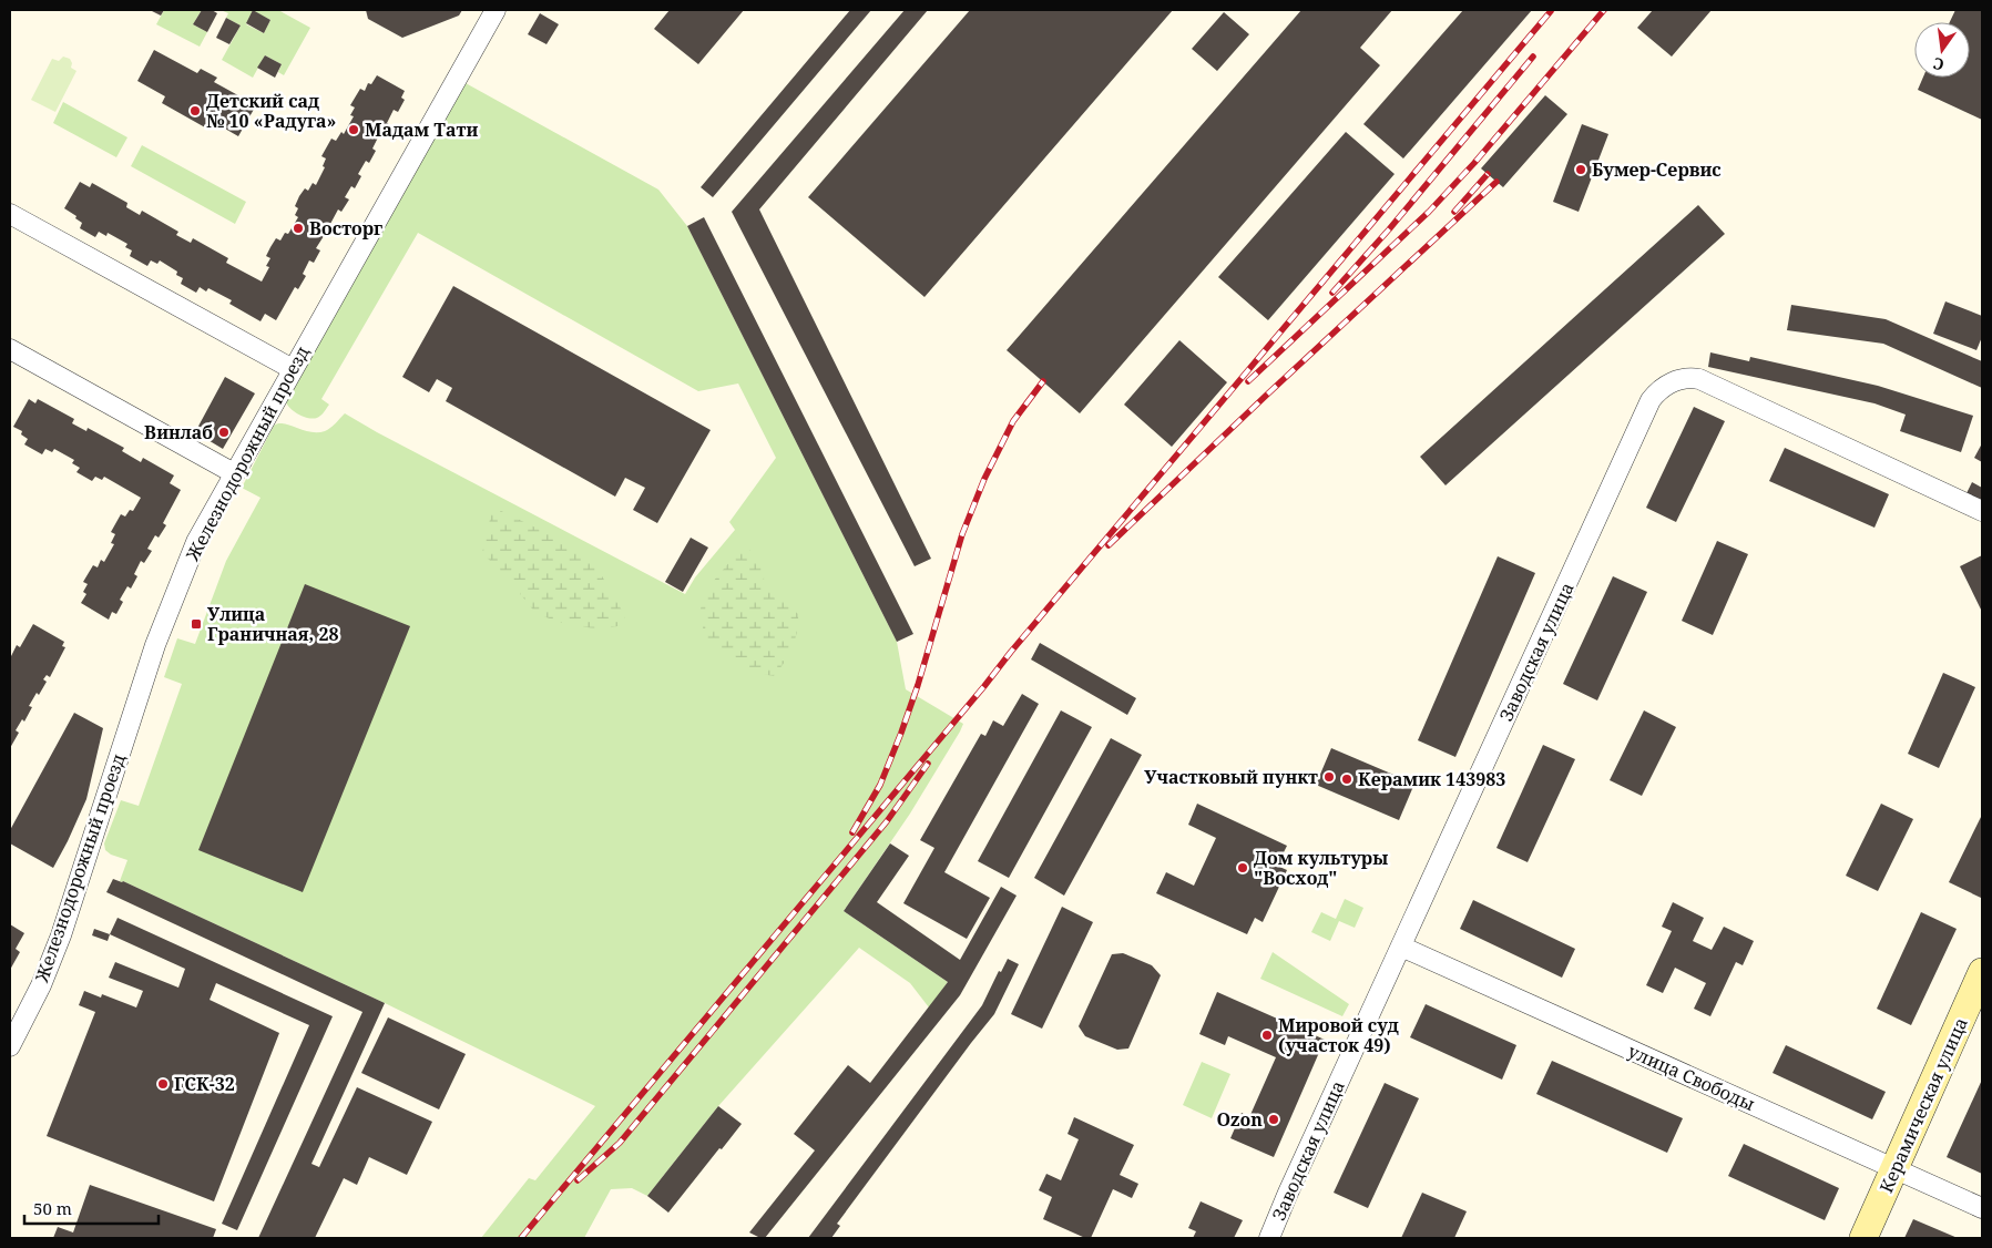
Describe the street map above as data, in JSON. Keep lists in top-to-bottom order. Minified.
{"streets":{"main road":["Керамическая улица"],"street":["Железнодорожный проезд","Заводская улица","улица Свободы"]},"crossings":[["Заводская улица","улица Свободы"],["улица Свободы","Керамическая улица"]],"places":{"other":["Детский сад № 10 «Радуга»","Мадам Тати","Бумер-Сервис","Восторг","Винлаб","Участковый пункт","Керамик 143983","Дом культуры \"Восход\"","Мировой суд (участок 49)","ГСК-32","Ozon"],"transit":["Улица Граничная, 28"]},"scale_bar":"50 m","north":"bottom"}
